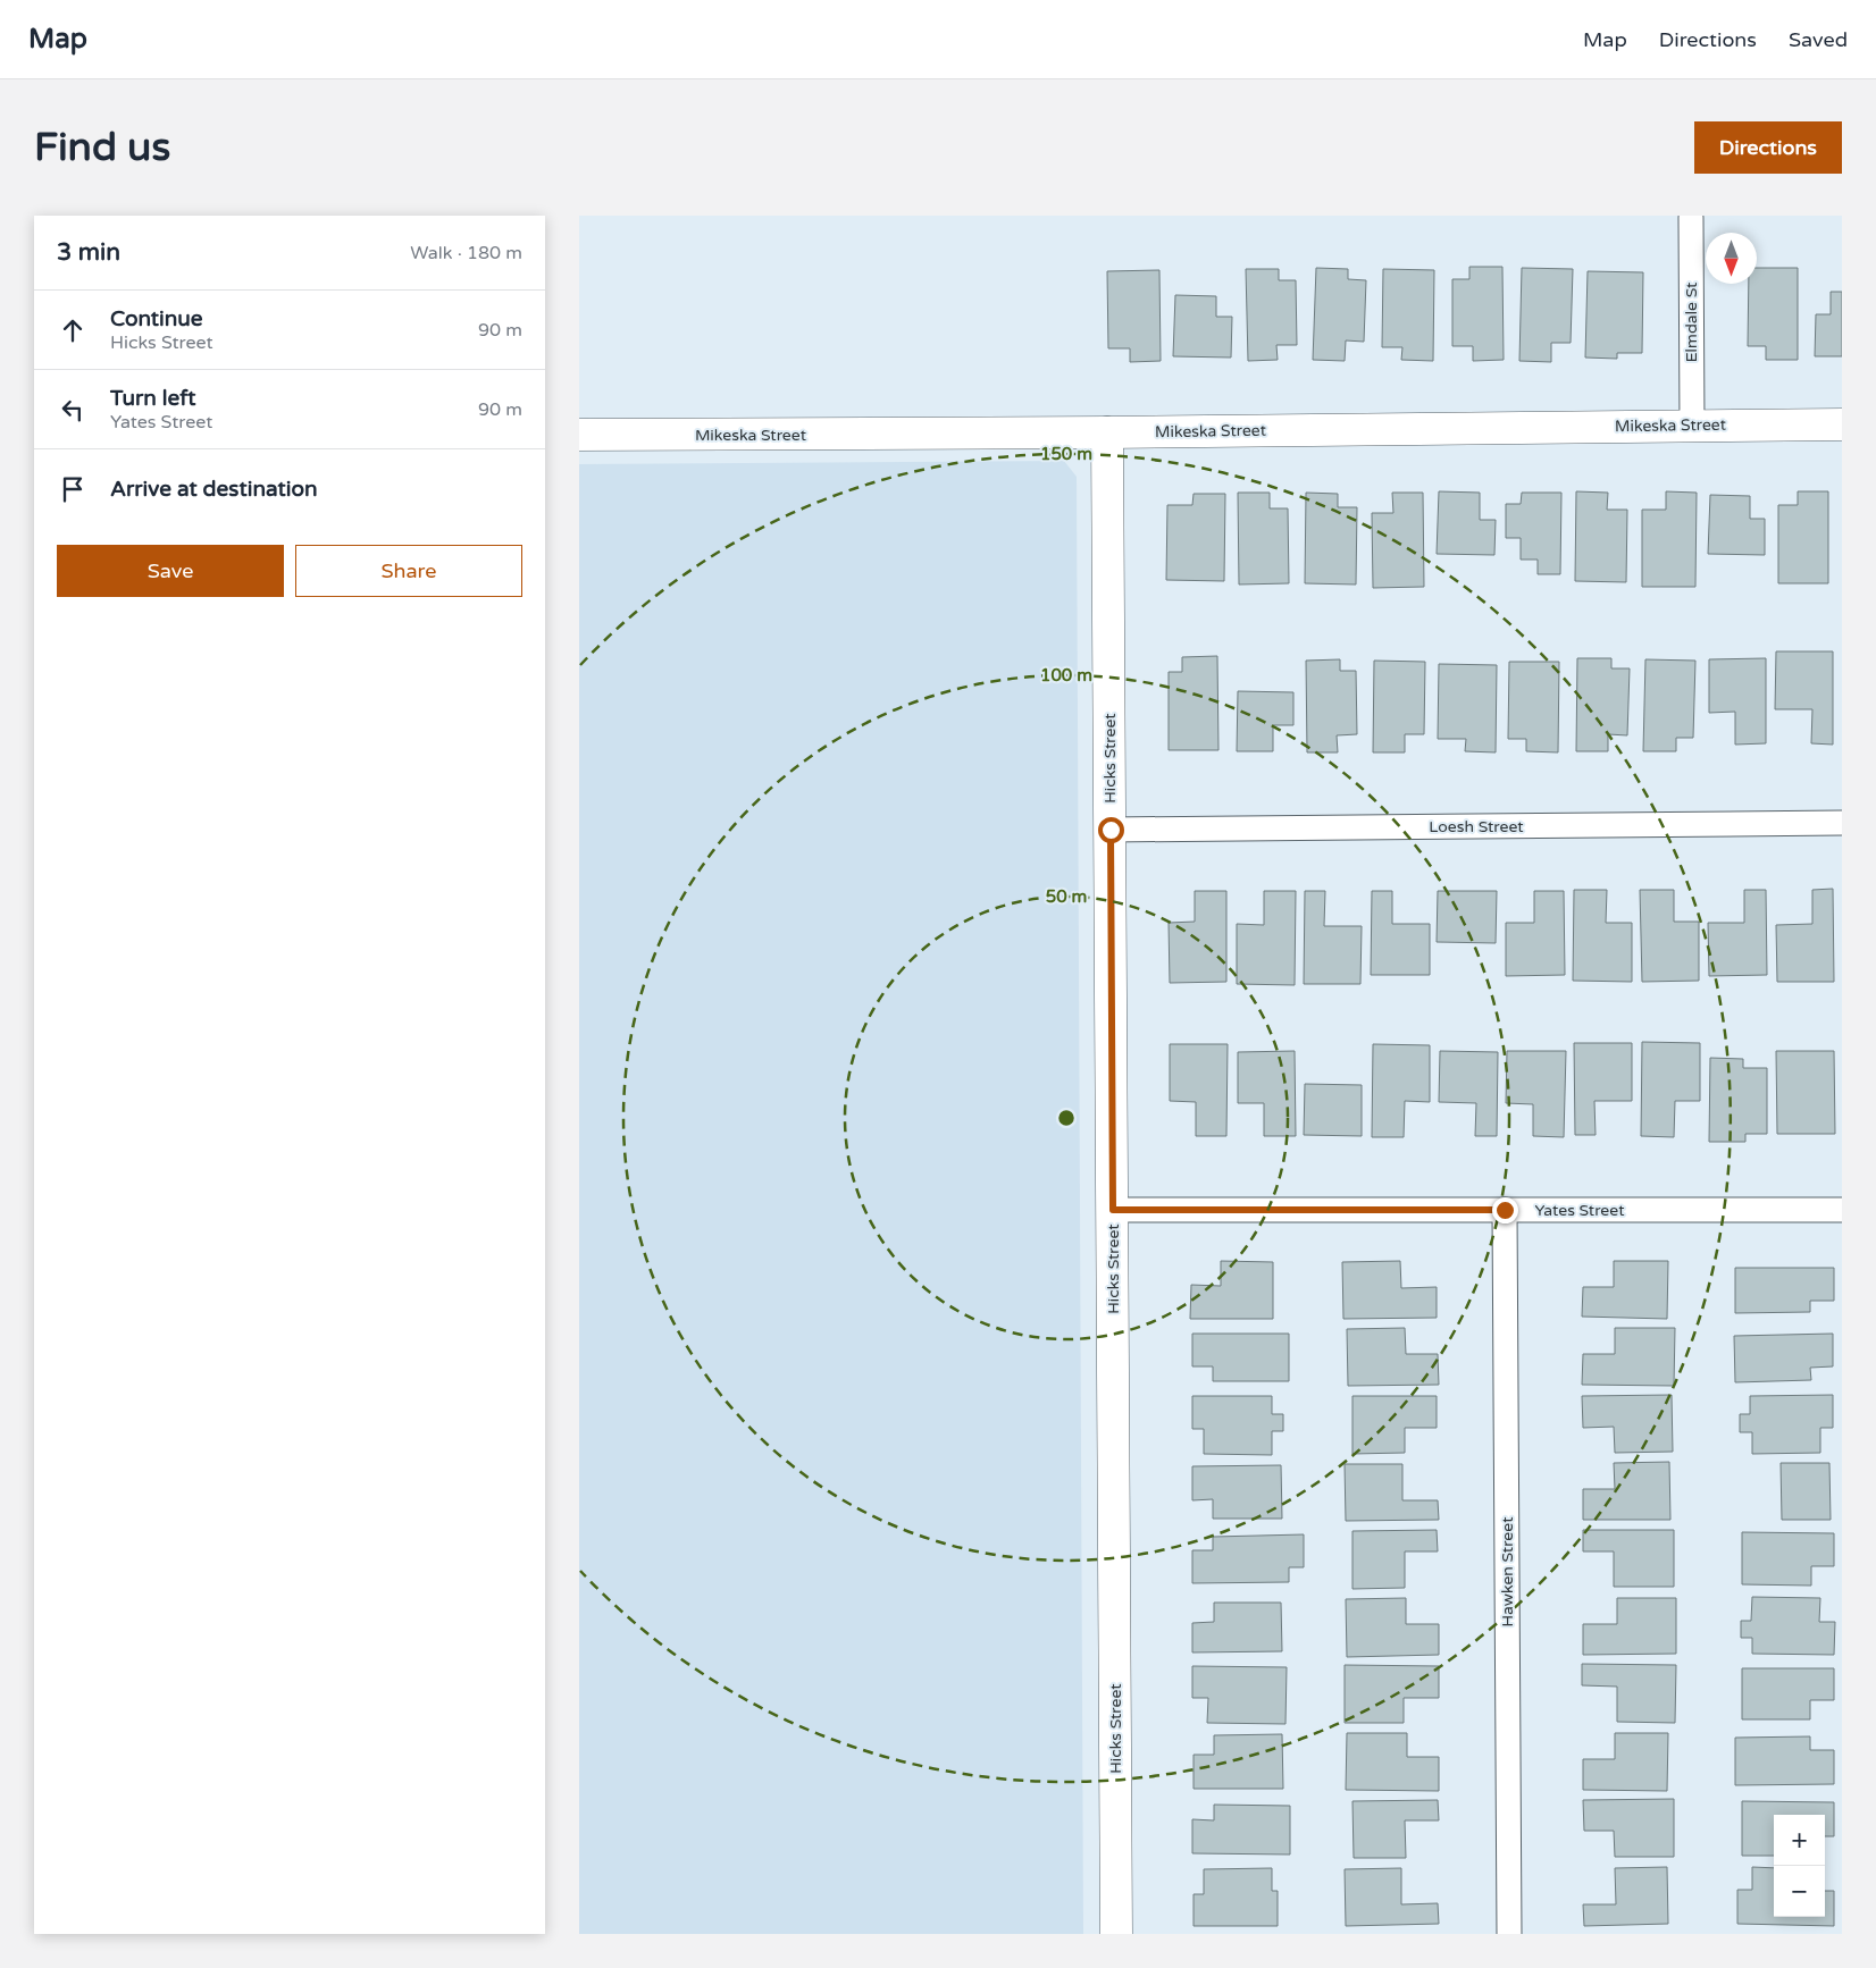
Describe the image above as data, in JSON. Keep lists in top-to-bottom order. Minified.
{"streets":{"street":["Elmdale St","Mikeska Street","Hicks Street","Loesh Street","Yates Street","Hawken Street"]},"crossings":[["Elmdale St","Mikeska Street"],["Mikeska Street","Hicks Street"],["Hicks Street","Loesh Street"],["Hicks Street","Yates Street"],["Yates Street","Hawken Street"]],"north":"bottom","page":{"header":"Map","nav":["Map","Directions","Saved"],"buttons":["Directions",["Save","Share"]],"title":"Find us","heading":["3 min","Walk · 180 m"],"list":[["Continue","Hicks Street","90 m"],["Turn left","Yates Street","90 m"],"Arrive at destination"],"map_buttons":["+","−"]},"rings":["150 m","100 m","50 m"]}
